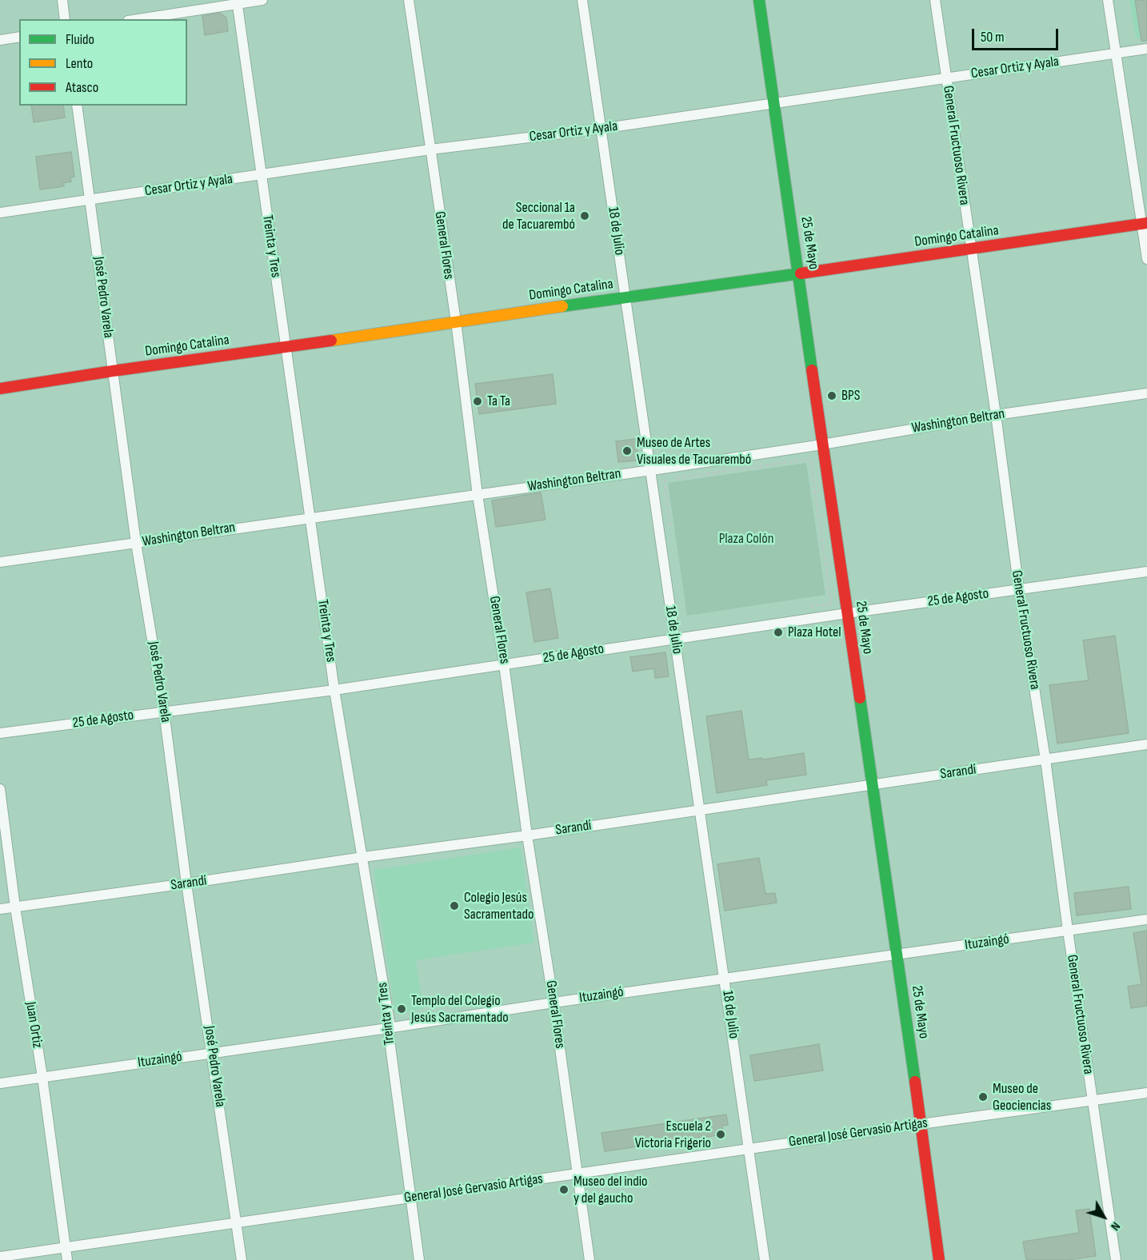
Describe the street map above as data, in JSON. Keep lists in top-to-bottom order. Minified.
{"streets":{"street":["Cesar Ortiz y Ayala","General Fructuoso Rivera","18 de Julio","Domingo Catalina","25 de Mayo","General Flores","Treinta y Tres","José Pedro Varela","Washington Beltran","25 de Agosto","Sarandí","Ituzaingó","Juan Ortiz","General José Gervasio Artigas"]},"crossings":[["Cesar Ortiz y Ayala","General Fructuoso Rivera"],["Cesar Ortiz y Ayala","18 de Julio"],["Cesar Ortiz y Ayala","25 de Mayo"],["Cesar Ortiz y Ayala","General Flores"],["Cesar Ortiz y Ayala","Treinta y Tres"],["Cesar Ortiz y Ayala","José Pedro Varela"],["General Fructuoso Rivera","Domingo Catalina"],["General Fructuoso Rivera","Washington Beltran"],["General Fructuoso Rivera","25 de Agosto"],["General Fructuoso Rivera","Sarandí"],["General Fructuoso Rivera","Ituzaingó"],["General Fructuoso Rivera","General José Gervasio Artigas"],["18 de Julio","Domingo Catalina"],["18 de Julio","Washington Beltran"],["18 de Julio","25 de Agosto"],["18 de Julio","Sarandí"],["18 de Julio","Ituzaingó"],["18 de Julio","General José Gervasio Artigas"],["Domingo Catalina","25 de Mayo"],["Domingo Catalina","General Flores"],["Domingo Catalina","Treinta y Tres"],["Domingo Catalina","José Pedro Varela"],["25 de Mayo","Washington Beltran"],["25 de Mayo","25 de Agosto"],["25 de Mayo","Sarandí"],["25 de Mayo","Ituzaingó"],["25 de Mayo","General José Gervasio Artigas"],["General Flores","Washington Beltran"],["General Flores","25 de Agosto"],["General Flores","Sarandí"],["General Flores","Ituzaingó"],["General Flores","General José Gervasio Artigas"],["Treinta y Tres","Washington Beltran"],["Treinta y Tres","25 de Agosto"],["Treinta y Tres","Sarandí"],["Treinta y Tres","Ituzaingó"],["Treinta y Tres","General José Gervasio Artigas"],["José Pedro Varela","Washington Beltran"],["José Pedro Varela","25 de Agosto"],["José Pedro Varela","Sarandí"],["José Pedro Varela","Ituzaingó"],["José Pedro Varela","General José Gervasio Artigas"],["Sarandí","Juan Ortiz"],["Ituzaingó","Juan Ortiz"],["Juan Ortiz","General José Gervasio Artigas"]],"parks":["Plaza Colón"],"places":["Seccional 1a de Tacuarembó","BPS","Ta Ta","Museo de Artes Visuales de Tacuarembó","Plaza Hotel","Colegio Jesús Sacramentado","Templo del Colegio Jesús Sacramentado","Museo de Geociencias","Escuela 2 Victoria Frigerio","Museo del indio y del gaucho"],"legend":["Fluido","Lento","Atasco"],"scale_bar":"50 m","north":"bottom right"}
